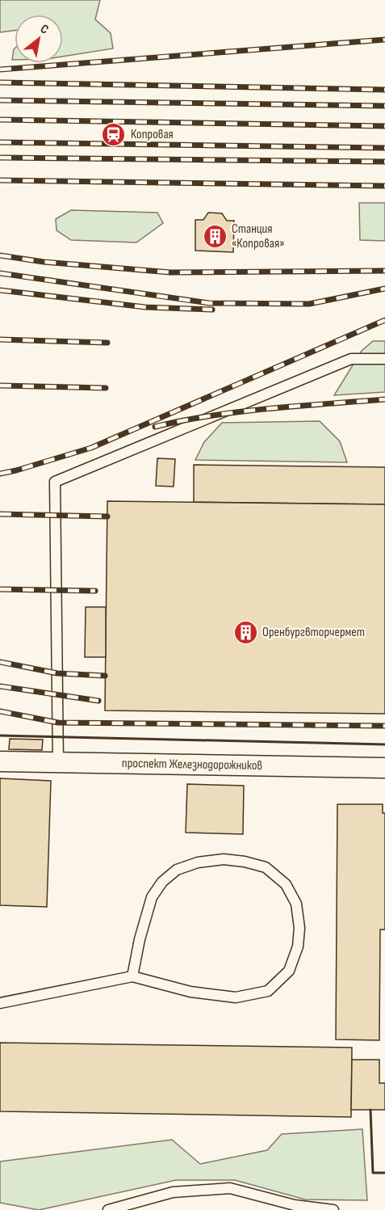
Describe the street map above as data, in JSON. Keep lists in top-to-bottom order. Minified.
{"streets":{"street":["проспект Железнодорожников"]},"places":{"station":["Копровая"],"building":["Станция «Копровая»","Оренбургвторчермет"]},"north":"top right"}
